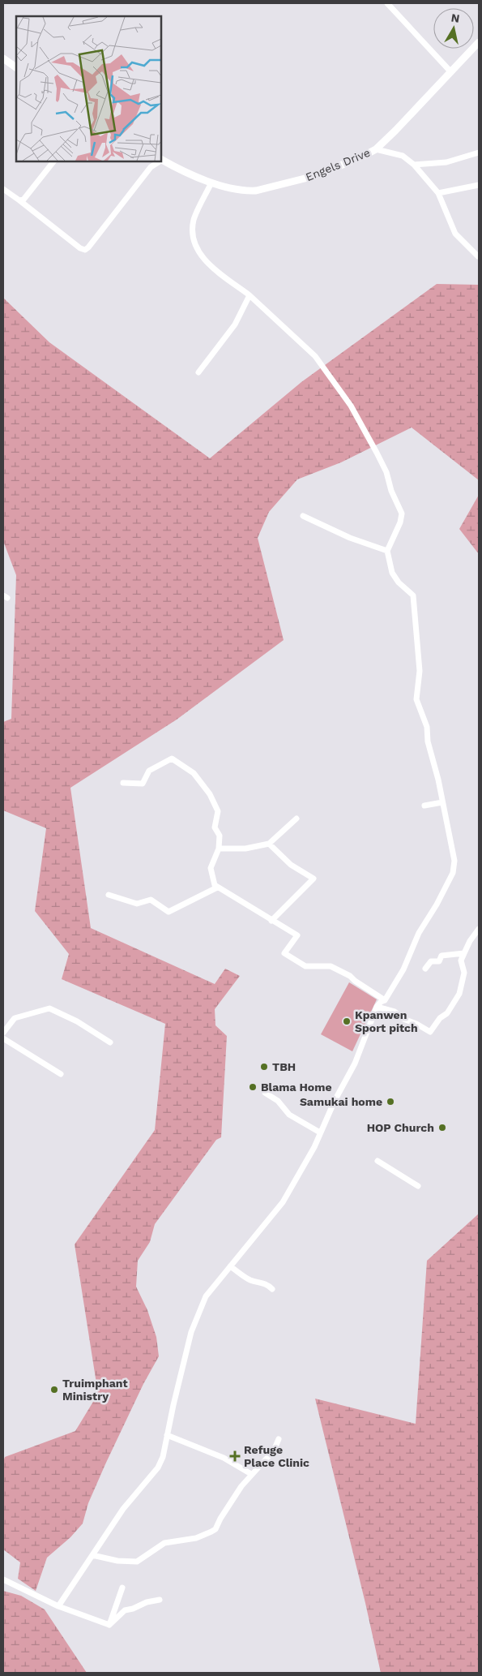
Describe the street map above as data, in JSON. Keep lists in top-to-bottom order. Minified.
{"streets":{"street":["Engels Drive"]},"places":{"other":["Kpanwen Sport pitch","TBH","Blama Home","Samukai home","HOP Church","Truimphant Ministry"],"health":["Refuge Place Clinic"]},"north":"top"}
